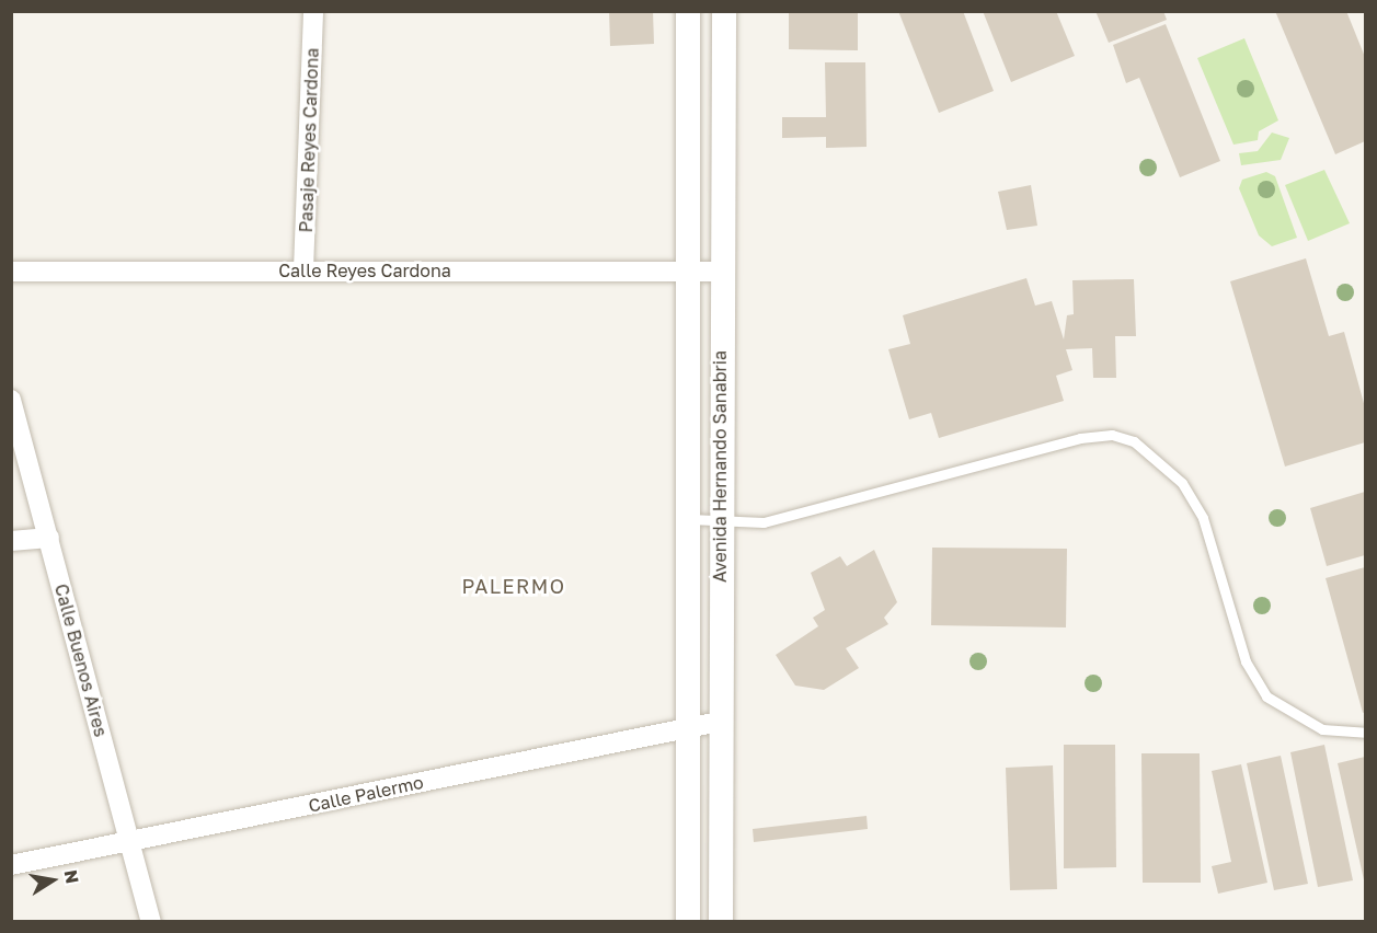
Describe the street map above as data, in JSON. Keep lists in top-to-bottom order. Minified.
{"streets":{"street":["Pasaje Reyes Cardona","Calle Reyes Cardona","Avenida Hernando Sanabria","Calle Buenos Aires","Calle Palermo"]},"crossings":[["Pasaje Reyes Cardona","Calle Reyes Cardona"],["Calle Reyes Cardona","Avenida Hernando Sanabria"],["Avenida Hernando Sanabria","Calle Palermo"],["Calle Buenos Aires","Calle Palermo"]],"districts":["PALERMO"],"north":"right"}
